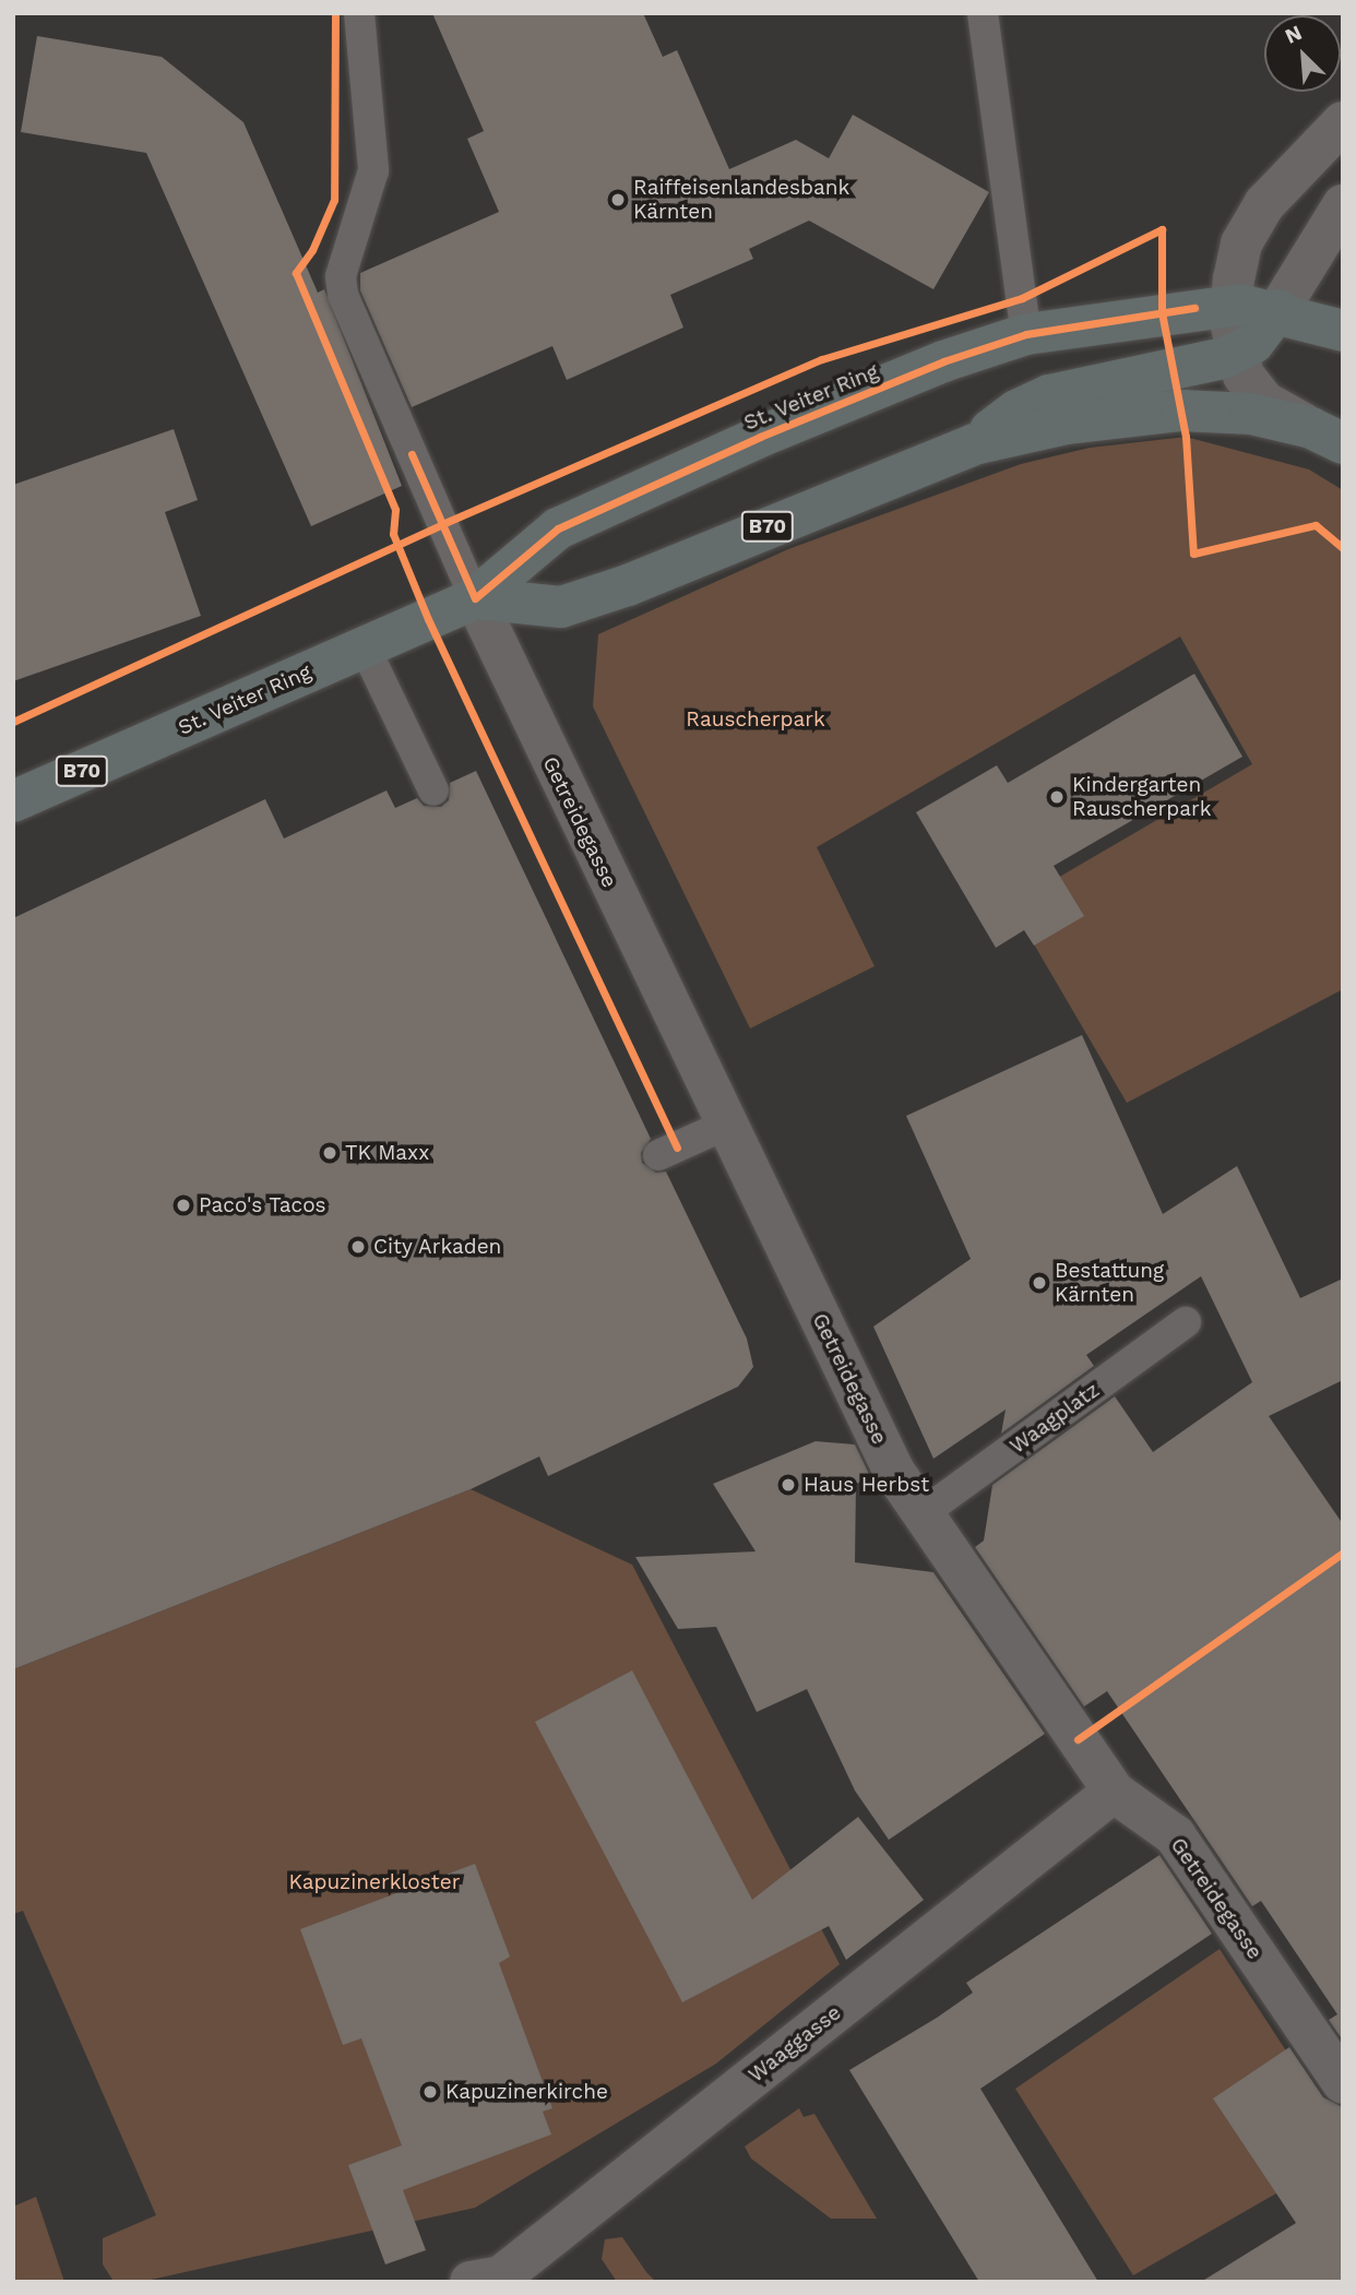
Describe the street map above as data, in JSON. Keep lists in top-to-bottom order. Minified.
{"streets":{"main road":["St. Veiter Ring","B70"],"street":["Getreidegasse","Waaggasse"],"lane":["Waagplatz"]},"crossings":[["St. Veiter Ring","B70"],["St. Veiter Ring","Getreidegasse"],["Getreidegasse","Waagplatz"],["Getreidegasse","Waaggasse"]],"parks":["Rauscherpark","Kapuzinerkloster"],"places":["Raiffeisenlandesbank Kärnten","Kindergarten Rauscherpark","TK Maxx","Paco's Tacos","City Arkaden","Bestattung Kärnten","Haus Herbst","Kapuzinerkirche"],"north":"top left"}
